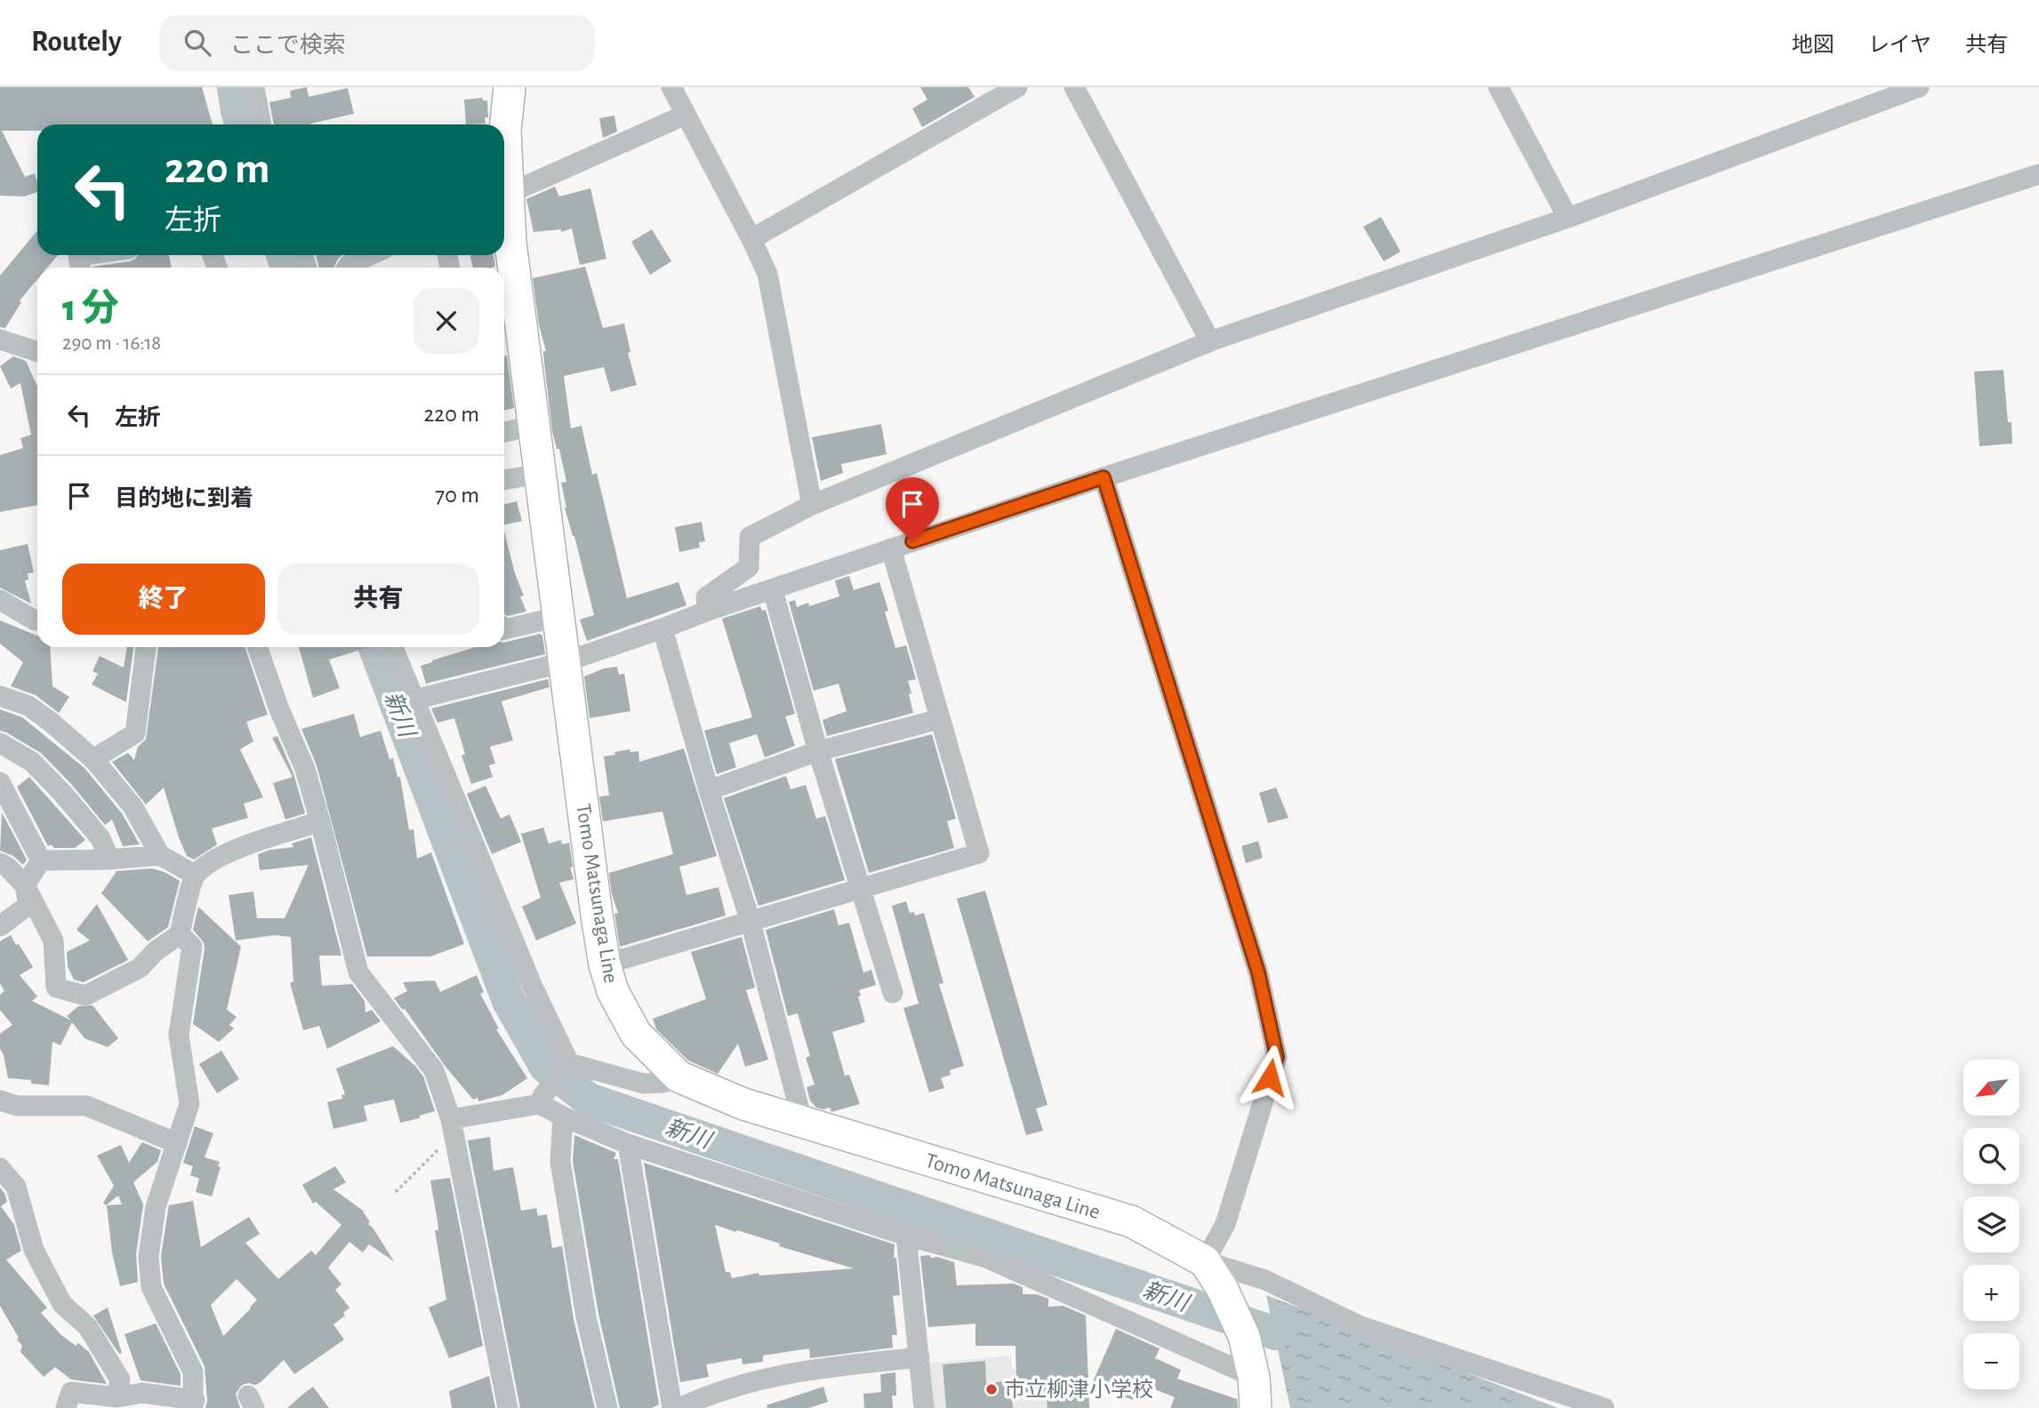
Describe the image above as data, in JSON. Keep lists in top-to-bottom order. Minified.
{"streets":{"main road":["Tomo Matsunaga Line"]},"water":["新川"],"places":["市立柳津小学校"],"north":"bottom left","page":{"header":"Routely","search":"ここで検索","nav":["地図","レイヤ","共有"],"turn":["220 m","左折"],"heading":["1 分","290 m · 16:18"],"list":[{"name":"左折","value":"220 m"},{"name":"目的地に到着","value":"70 m"}],"buttons":["終了","共有"],"map_buttons":["+","−"]}}
